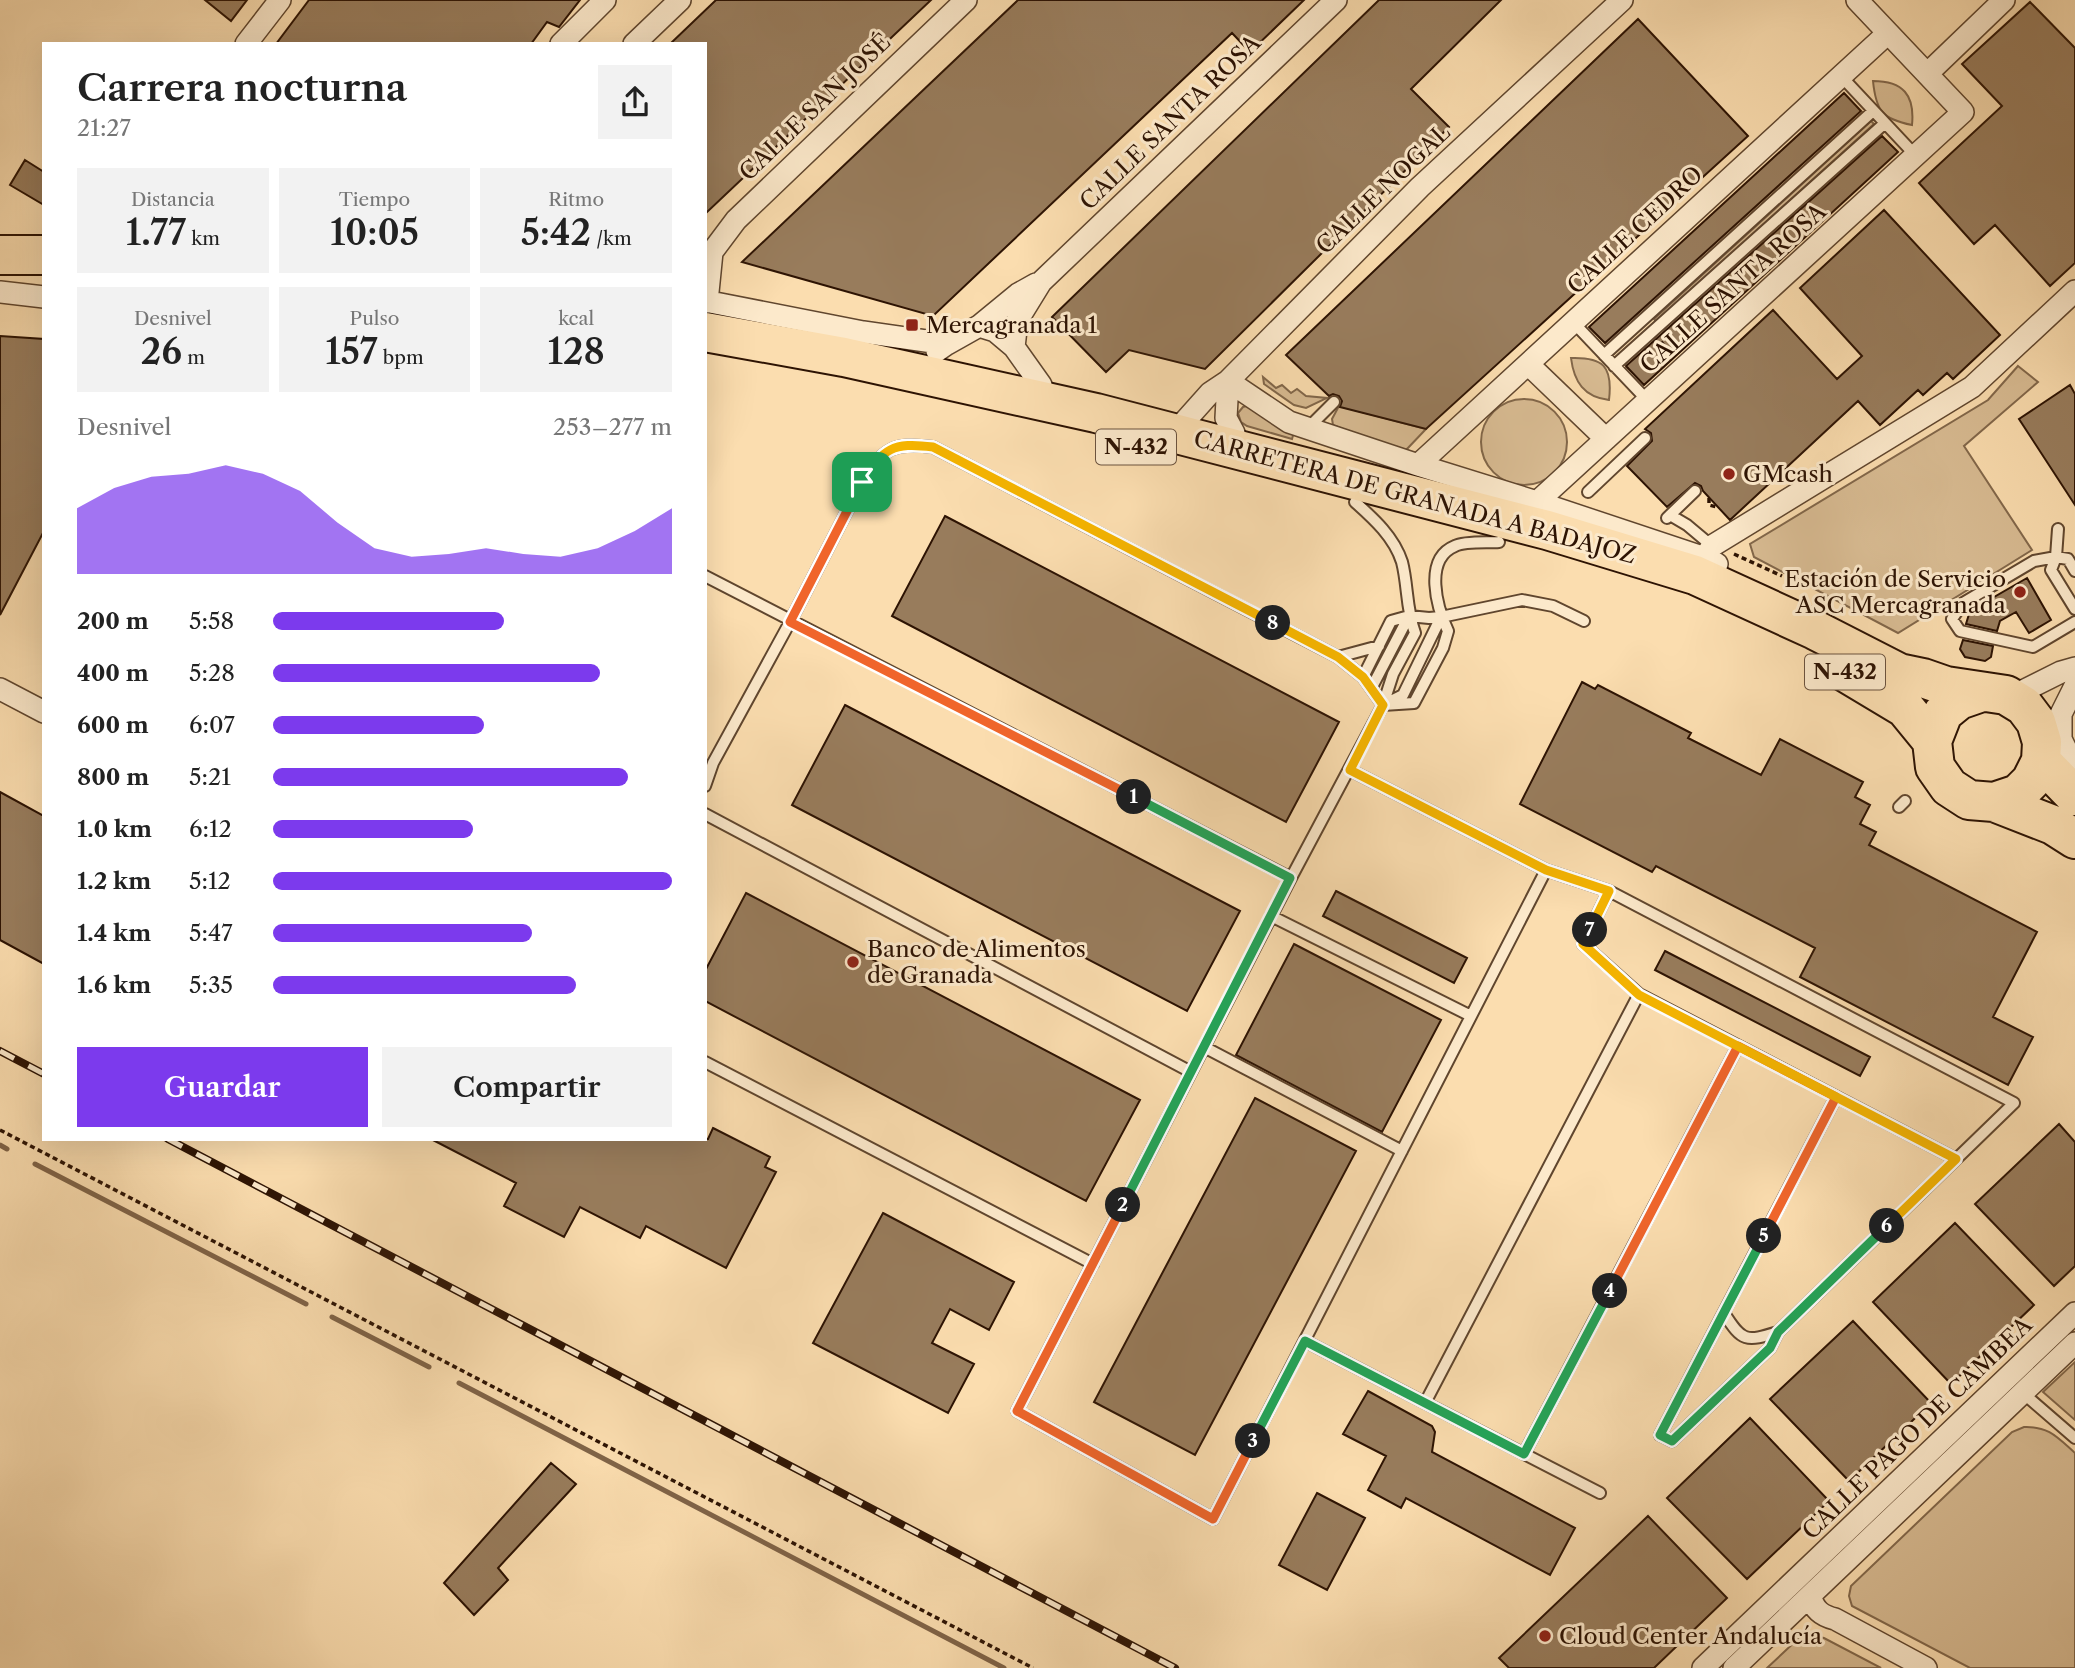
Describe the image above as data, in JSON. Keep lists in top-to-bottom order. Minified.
{"streets":{"highway":["N-432","CARRETERA DE GRANADA A BADAJOZ"],"street":["CALLE SAN JOSÉ","CALLE SANTA ROSA","CALLE NOGAL","CALLE CEDRO","CALLE PAGO DE CAMBEA"]},"crossings":[["N-432","CARRETERA DE GRANADA A BADAJOZ"]],"places":{"transit":["Mercagranada 1"],"other":["GMcash","Estación de Servicio ASC Mercagranada","Banco de Alimentos de Granada","Cloud Center Andalucía"]},"page":{"heading":["Carrera nocturna","21:27"],"stats":[["Distancia","1.77 km"],["Tiempo","10:05"],["Ritmo","5:42 /km"],["Desnivel","26 m"],["Pulso","157 bpm"],["kcal","128"]],"chart":["Desnivel","253–277 m"],"list":[{"name":"200 m","note":"5:58"},{"name":"400 m","note":"5:28"},{"name":"600 m","note":"6:07"},{"name":"800 m","note":"5:21"},{"name":"1.0 km","note":"6:12"},{"name":"1.2 km","note":"5:12"},{"name":"1.4 km","note":"5:47"},{"name":"1.6 km","note":"5:35"}],"pins":["8","1","7","2","6","5","4","3"],"buttons":["Guardar","Compartir"]}}
